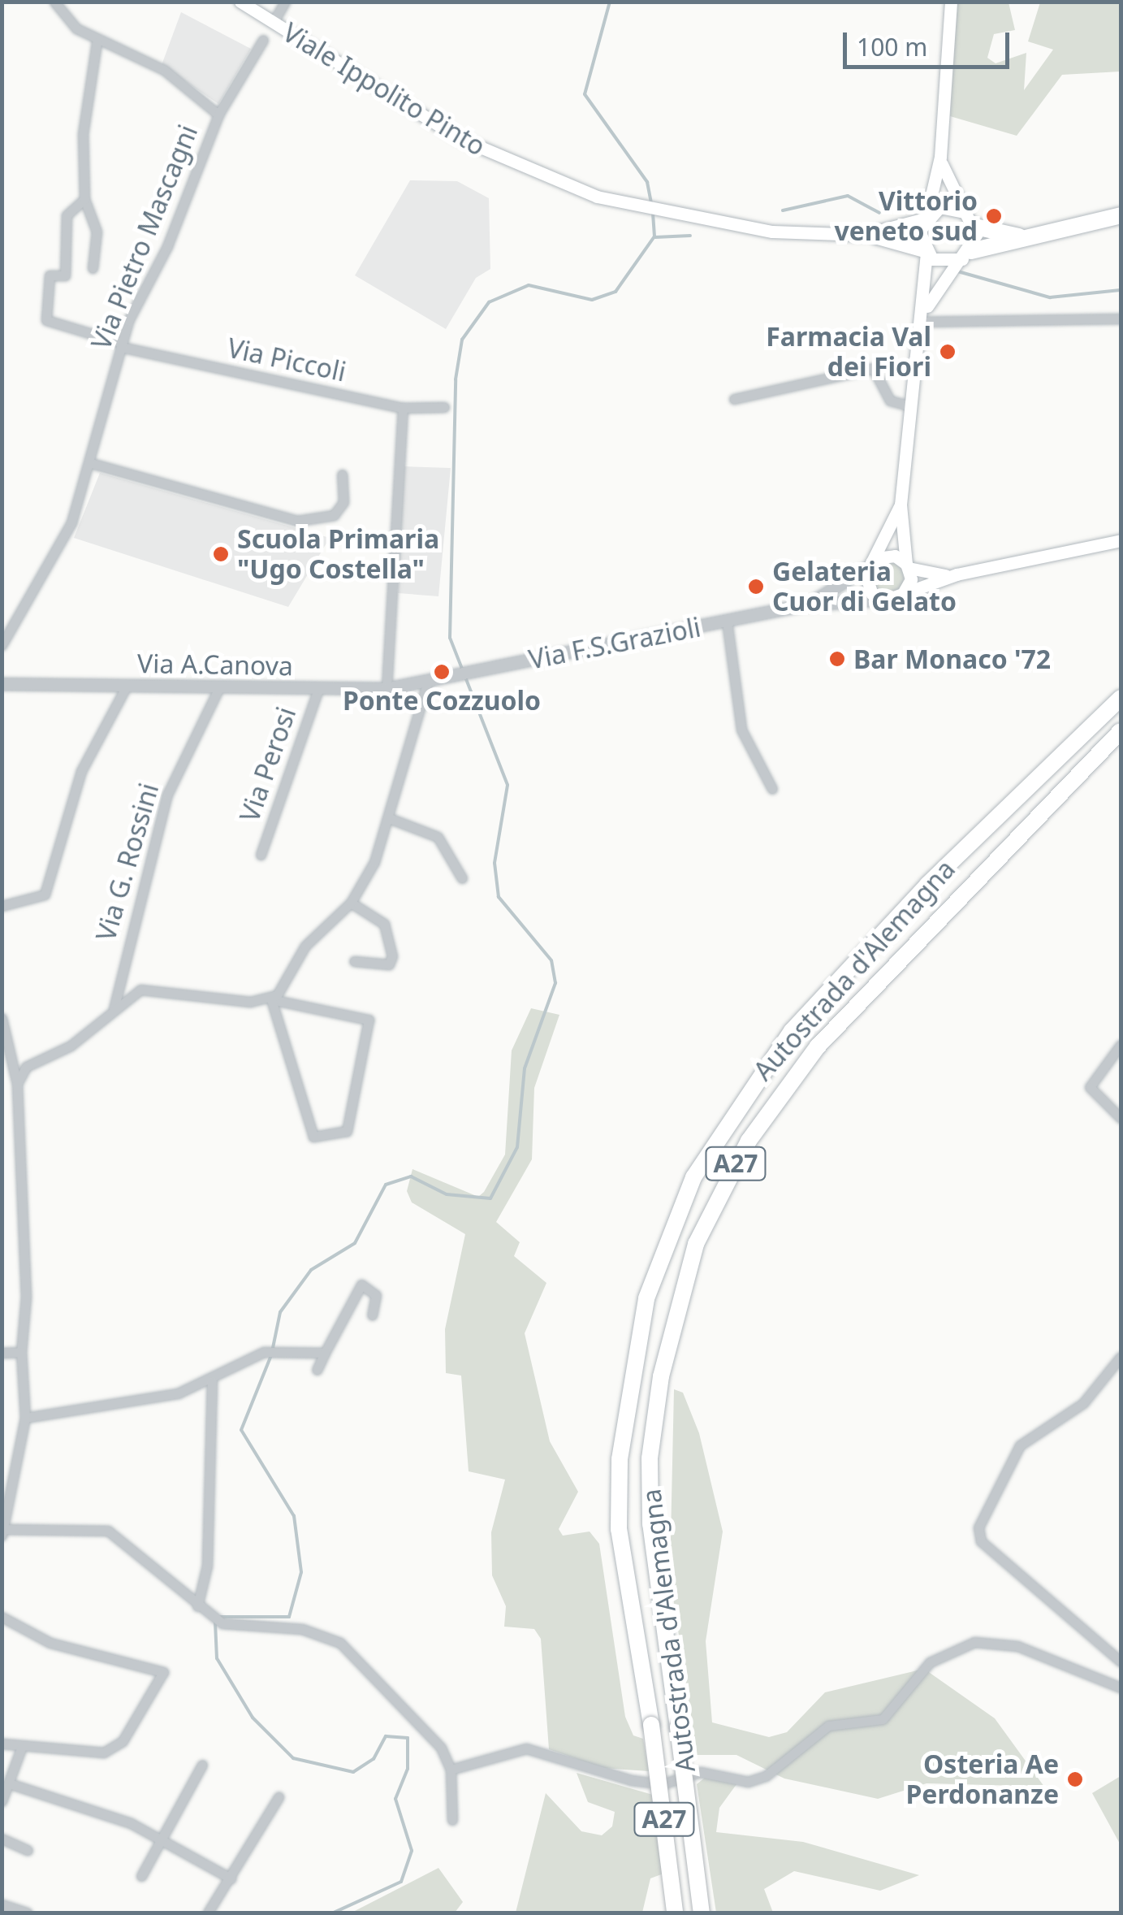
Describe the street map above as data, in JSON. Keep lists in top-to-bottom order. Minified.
{"streets":{"highway":["Autostrada d'Alemagna","A27"],"main road":["Viale Ippolito Pinto"],"street":["Via Pietro Mascagni","Via Piccoli","Via F.S.Grazioli","Via A.Canova","Via Perosi","Via G. Rossini"]},"crossings":[["Via Pietro Mascagni","Via Piccoli"],["Via F.S.Grazioli","Via A.Canova"],["Via A.Canova","Via Perosi"],["Via A.Canova","Via G. Rossini"]],"places":["Vittorio veneto sud","Farmacia Val dei Fiori","Scuola Primaria \"Ugo Costella\"","Gelateria Cuor di Gelato","Bar Monaco '72","Ponte Cozzuolo","Osteria Ae Perdonanze"],"scale_bar":"100 m"}
